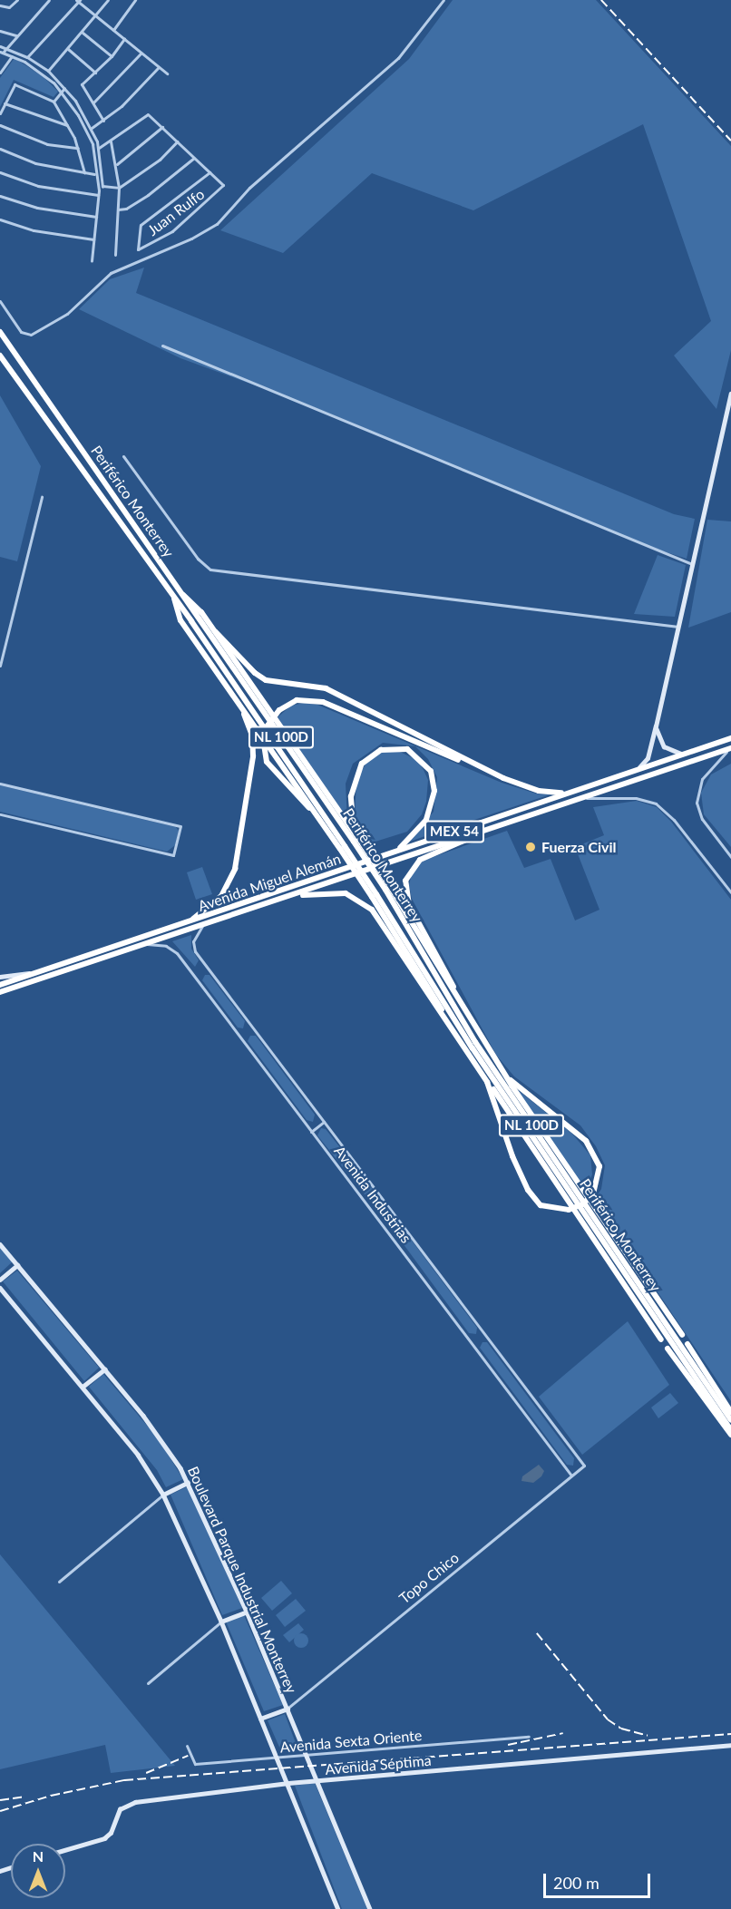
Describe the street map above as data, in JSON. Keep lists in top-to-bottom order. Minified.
{"streets":{"highway":["Periférico Monterrey","NL 100D","MEX 54","Avenida Miguel Alemán"],"street":["Juan Rulfo","Avenida Industrias","Topo Chico","Boulevard Parque Industrial Monterrey","Avenida Sexta Oriente","Avenida Séptima"]},"crossings":[["Avenida Miguel Alemán","Avenida Industrias"],["Avenida Industrias","Topo Chico"],["Topo Chico","Boulevard Parque Industrial Monterrey"],["Boulevard Parque Industrial Monterrey","Avenida Sexta Oriente"],["Boulevard Parque Industrial Monterrey","Avenida Séptima"]],"places":["Fuerza Civil"],"scale_bar":"200 m","north":"top"}
